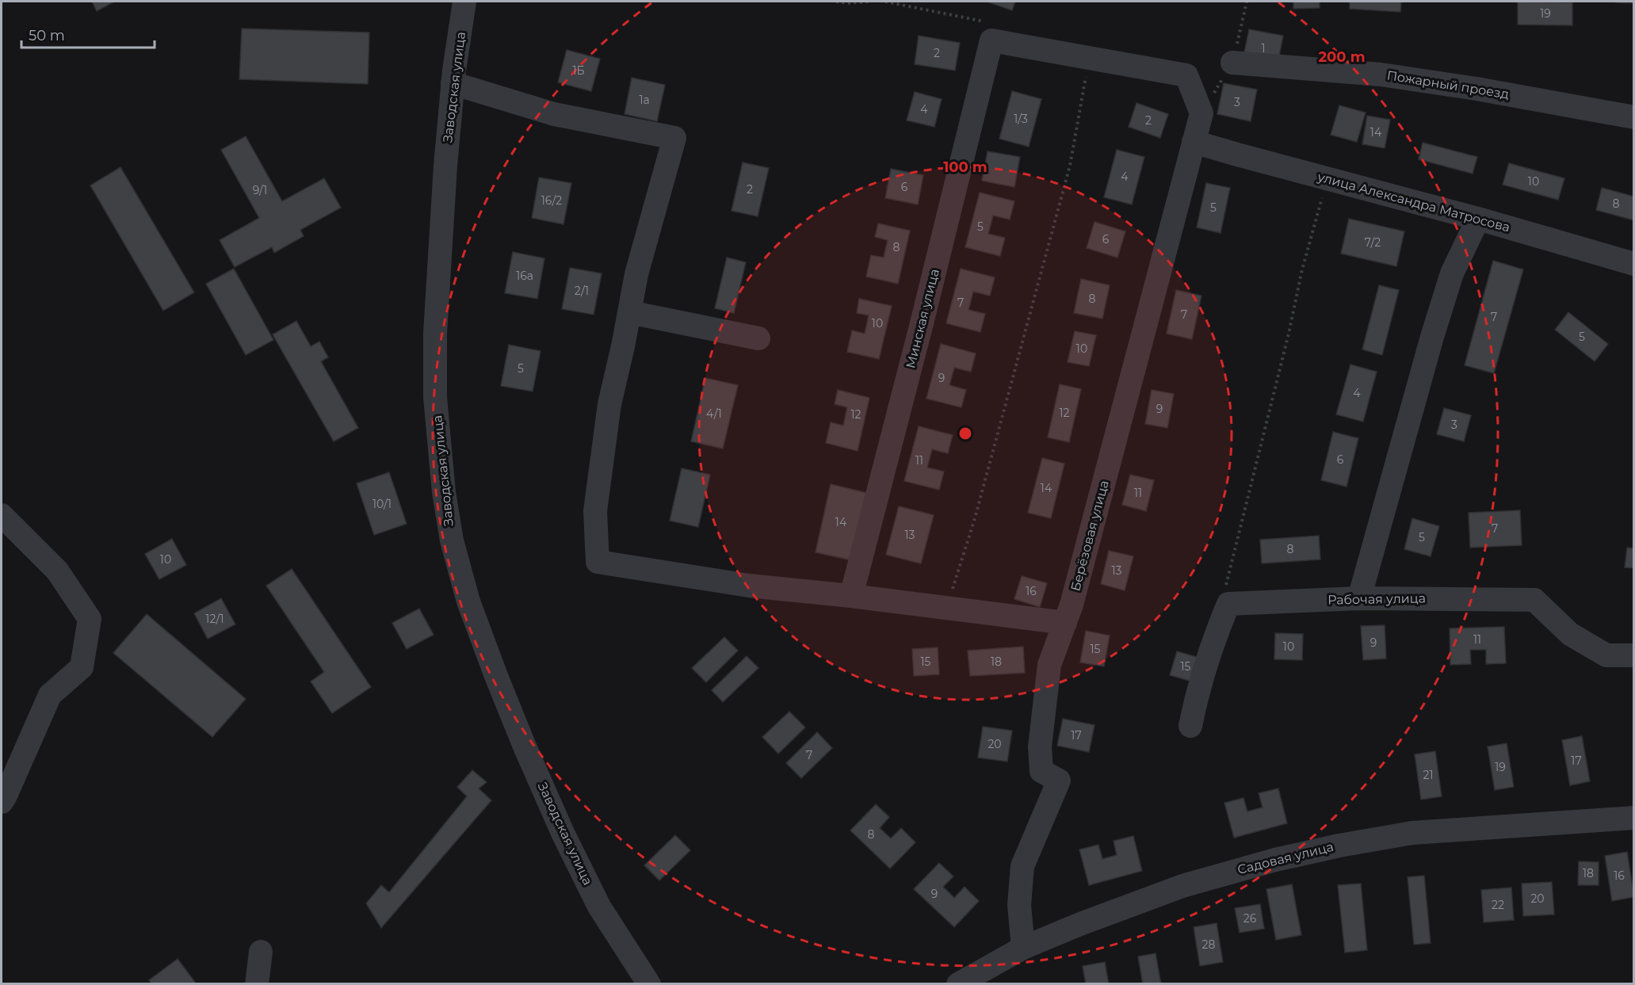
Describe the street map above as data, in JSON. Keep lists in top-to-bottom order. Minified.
{"streets":{"street":["Пожарный проезд","Заводская улица","улица Александра Матросова","Минская улица","Берёзовая улица","Рабочая улица","Садовая улица"]},"crossings":[["улица Александра Матросова","Берёзовая улица"],["Берёзовая улица","Садовая улица"]],"house_numbers":["19","1","2","1Б","1а","3","4","1/3","2","14","4","10","6","2","9/1","16/2","8","5","5","6","7/2","8","16а","2/1","8","7","7","7","10","5","10","5","9","4","9","12","4/1","12","3","6","11","14","11","10/1","14","7","13","5","8","10","13","16","12/1","11","9","10","15","15","18","15","17","20","7","17","19","21","8","18","16","9","20","22","26","28"],"scale_bar":"50 m","rings":["200 m","100 m"]}
